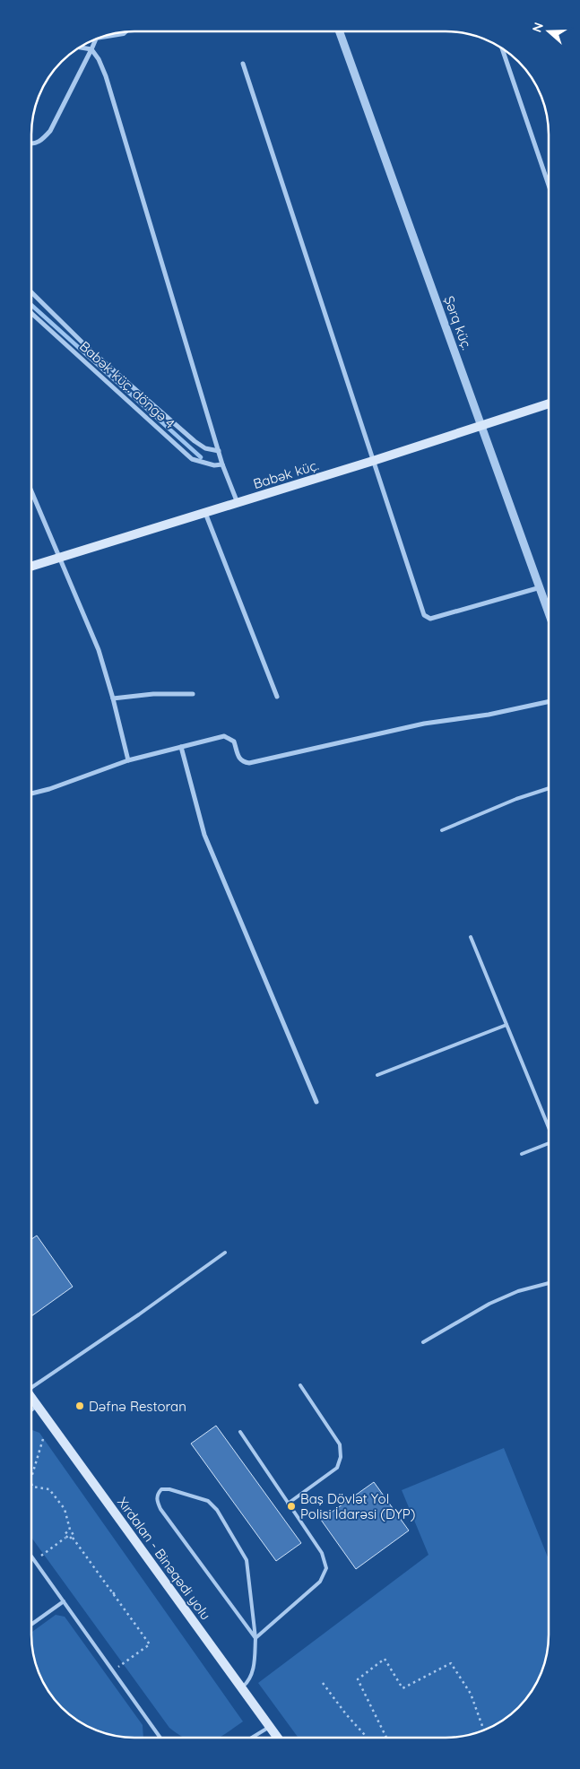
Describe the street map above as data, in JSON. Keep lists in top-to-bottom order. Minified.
{"streets":{"main road":["Babək küç.","Xırdalan - Binəqədi yolu"],"street":["Şərq küç.","Babək küç. döngə 4"]},"crossings":[["Şərq küç.","Babək küç."]],"places":["Dəfnə Restoran","Baş Dövlət Yol Polisi İdarəsi (DYP)"],"north":"left"}
